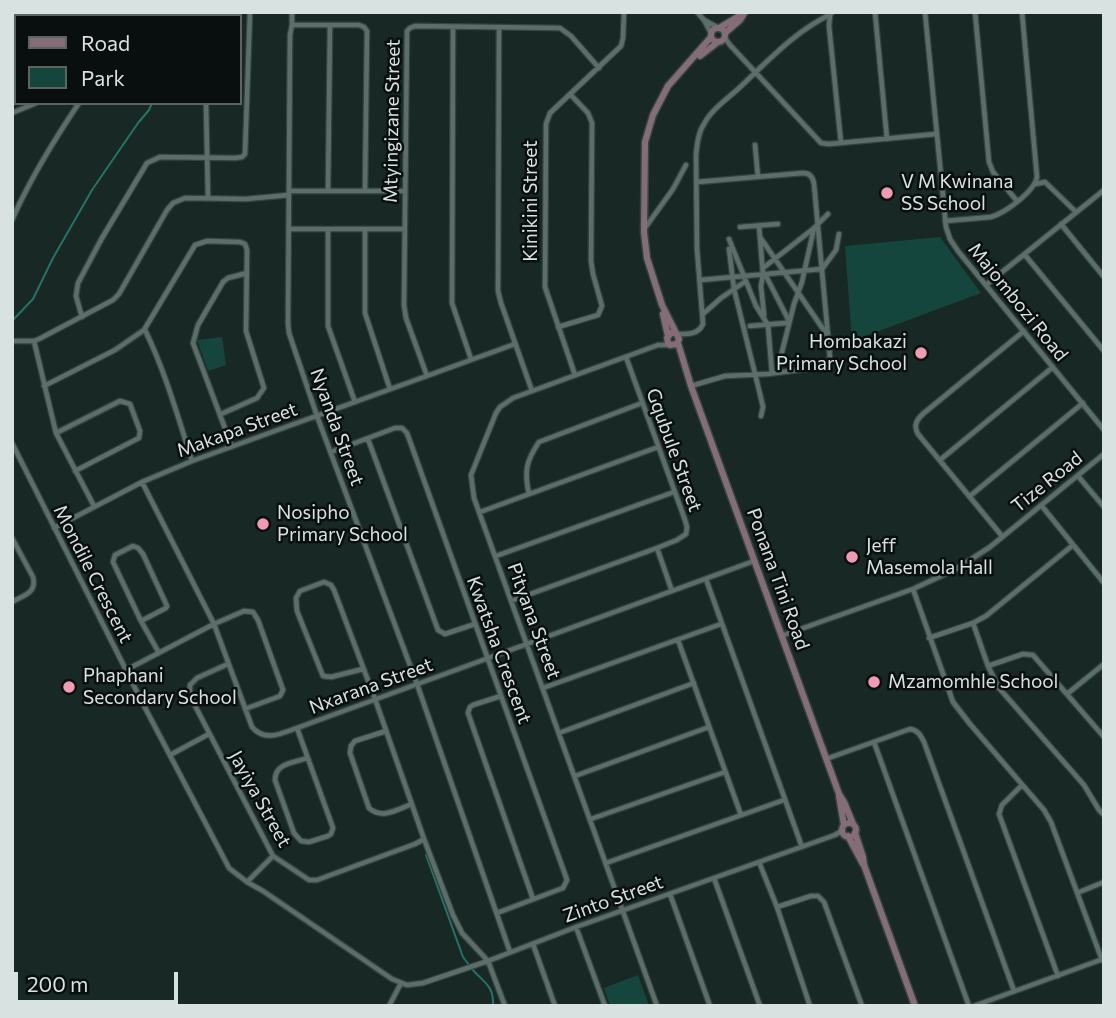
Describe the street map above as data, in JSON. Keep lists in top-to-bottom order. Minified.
{"streets":{"street":["Mtyingizane Street","Kinikini Street","Majombozi Road","Nyanda Street","Makapa Street","Gqubule Street","Tize Road","Mondile Crescent","Ponana Tini Road","Pityana Street","Kwatsha Crescent","Nxarana Street","Jayiya Street","Zinto Street"]},"crossings":[["Mtyingizane Street","Kinikini Street"],["Mtyingizane Street","Makapa Street"],["Kinikini Street","Pityana Street"],["Nyanda Street","Makapa Street"],["Nyanda Street","Kwatsha Crescent"],["Nyanda Street","Nxarana Street"],["Nyanda Street","Zinto Street"],["Makapa Street","Mondile Crescent"],["Makapa Street","Nxarana Street"],["Gqubule Street","Pityana Street"],["Tize Road","Ponana Tini Road"],["Mondile Crescent","Zinto Street"],["Ponana Tini Road","Pityana Street"],["Ponana Tini Road","Nxarana Street"],["Ponana Tini Road","Zinto Street"],["Pityana Street","Nxarana Street"],["Pityana Street","Zinto Street"],["Kwatsha Crescent","Nxarana Street"],["Nxarana Street","Jayiya Street"]],"places":["V M Kwinana SS School","Hombakazi Primary School","Nosipho Primary School","Jeff Masemola Hall","Mzamomhle School","Phaphani Secondary School"],"legend":["Road","Park"],"scale_bar":"200 m"}
